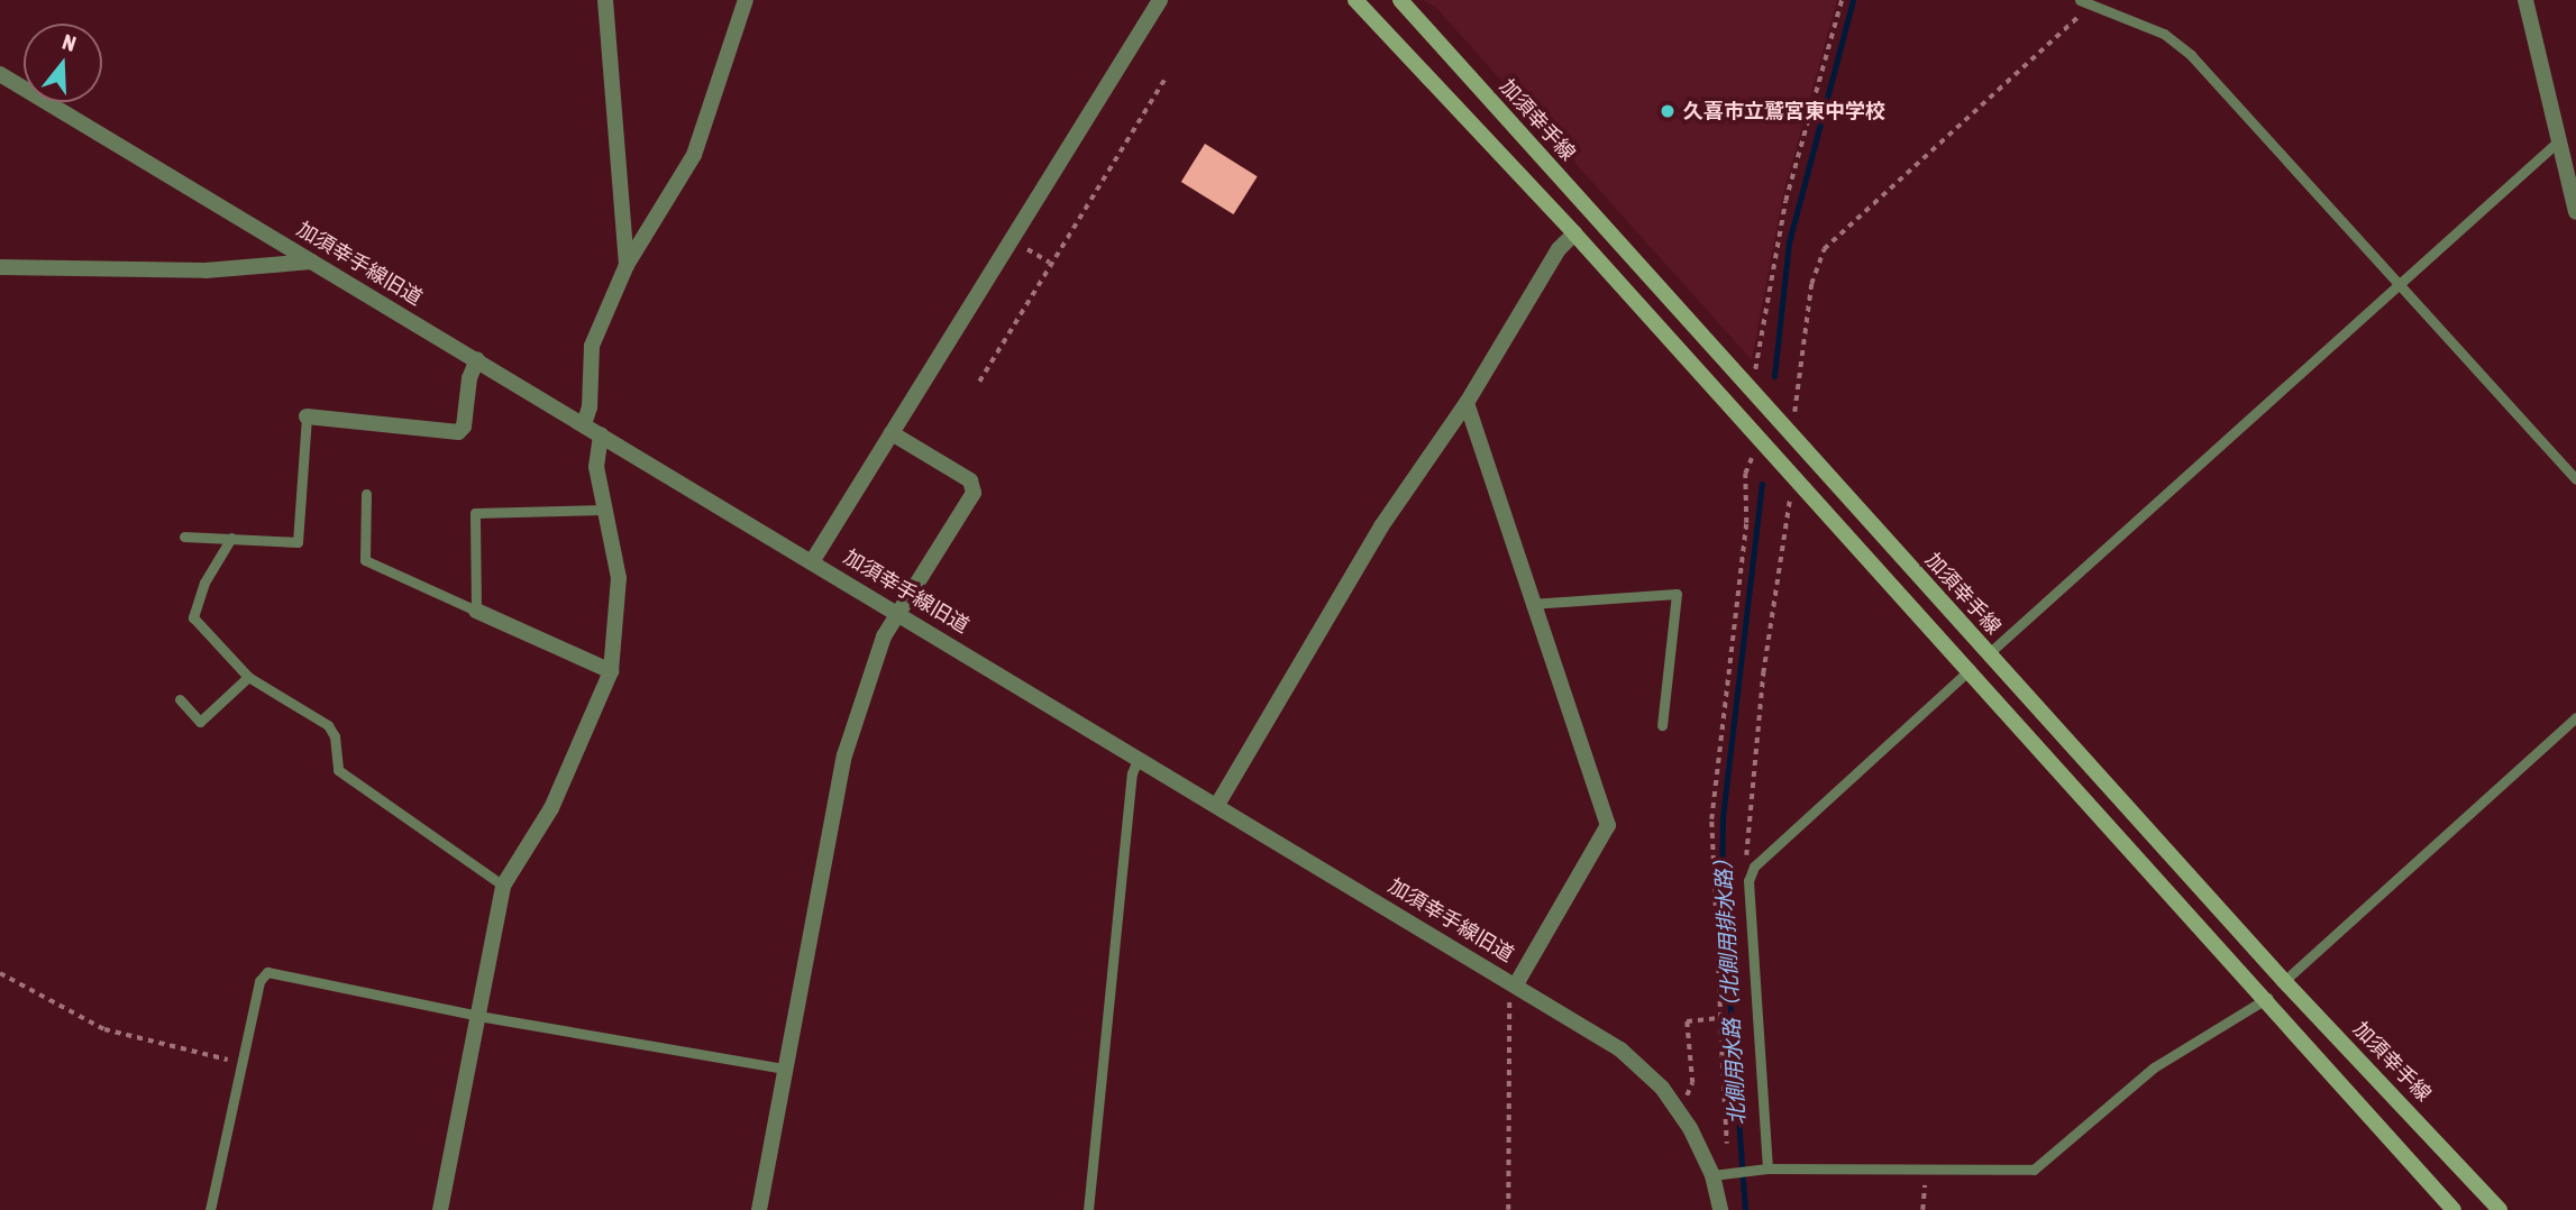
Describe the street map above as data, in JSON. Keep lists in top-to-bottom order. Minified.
{"streets":{"main road":["加須幸手線"],"street":["加須幸手線旧道"]},"water":["北側用水路（北側用排水路）"],"places":["久喜市立鷲宮東中学校"],"north":"top"}
